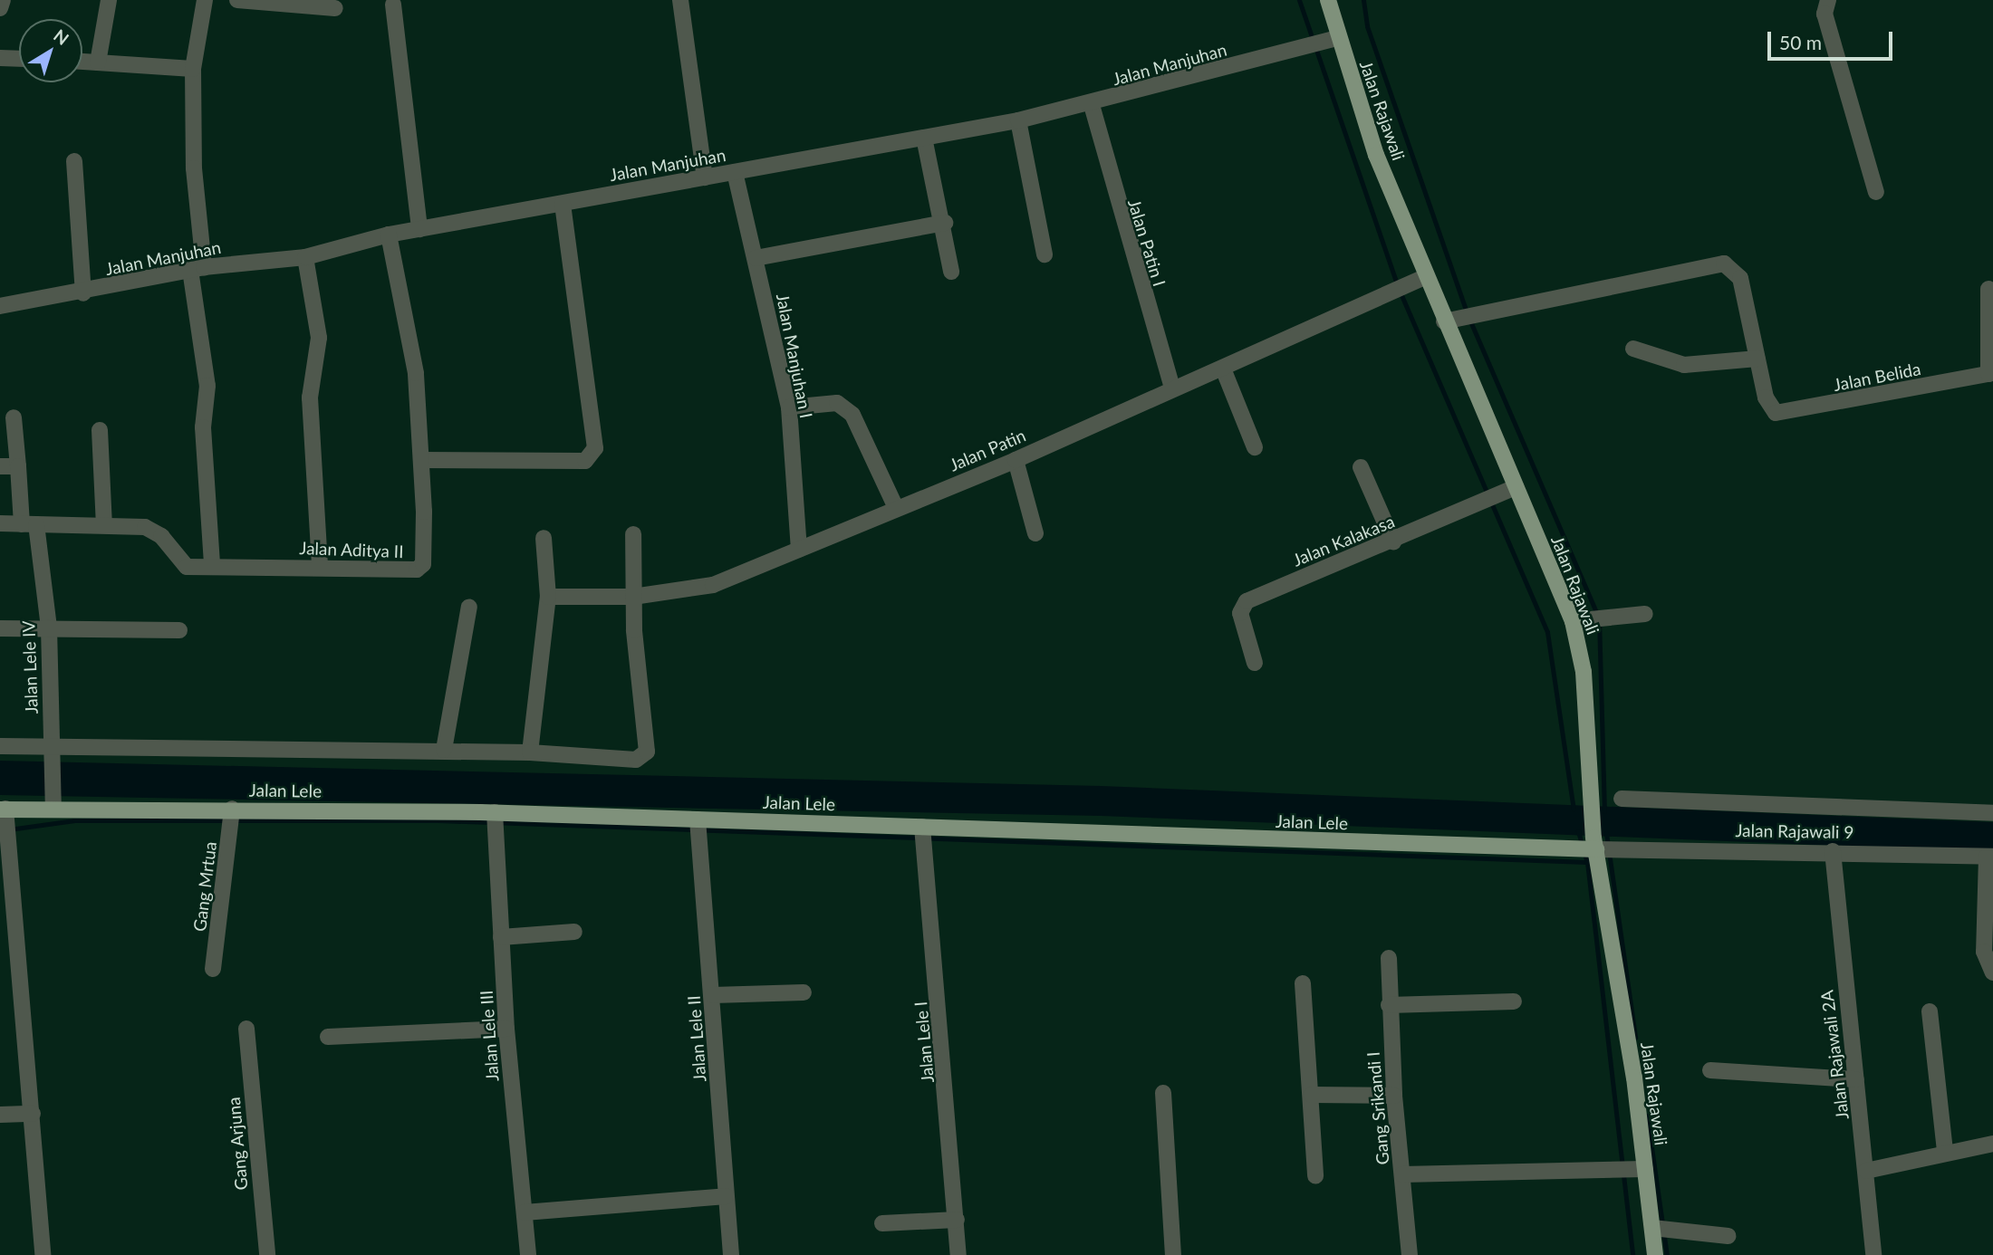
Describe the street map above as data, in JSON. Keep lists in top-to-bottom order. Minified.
{"streets":{"main road":["Jalan Rajawali","Jalan Lele"],"street":["Jalan Manjuhan","Jalan Patin I","Jalan Manjuhan I","Jalan Belida","Jalan Patin","Jalan Kalakasa","Jalan Aditya II","Jalan Lele IV","Jalan Rajawali 9","Gang Mrtua","Jalan Lele III","Jalan Lele II","Jalan Lele I","Jalan Rajawali 2A","Gang Srikandi I","Gang Arjuna"]},"crossings":[["Jalan Manjuhan","Jalan Rajawali"],["Jalan Manjuhan","Jalan Patin I"],["Jalan Manjuhan","Jalan Manjuhan I"],["Jalan Manjuhan","Jalan Aditya II"],["Jalan Rajawali","Jalan Patin"],["Jalan Rajawali","Jalan Kalakasa"],["Jalan Rajawali","Jalan Lele"],["Jalan Rajawali","Jalan Rajawali 9"],["Jalan Patin I","Jalan Patin"],["Jalan Manjuhan I","Jalan Patin"],["Jalan Aditya II","Jalan Lele IV"],["Jalan Lele IV","Jalan Lele"],["Jalan Lele","Jalan Rajawali 9"],["Jalan Lele","Gang Mrtua"],["Jalan Lele","Jalan Lele III"],["Jalan Lele","Jalan Lele II"],["Jalan Lele","Jalan Lele I"],["Jalan Rajawali 9","Jalan Rajawali 2A"]],"scale_bar":"50 m","north":"top right"}
